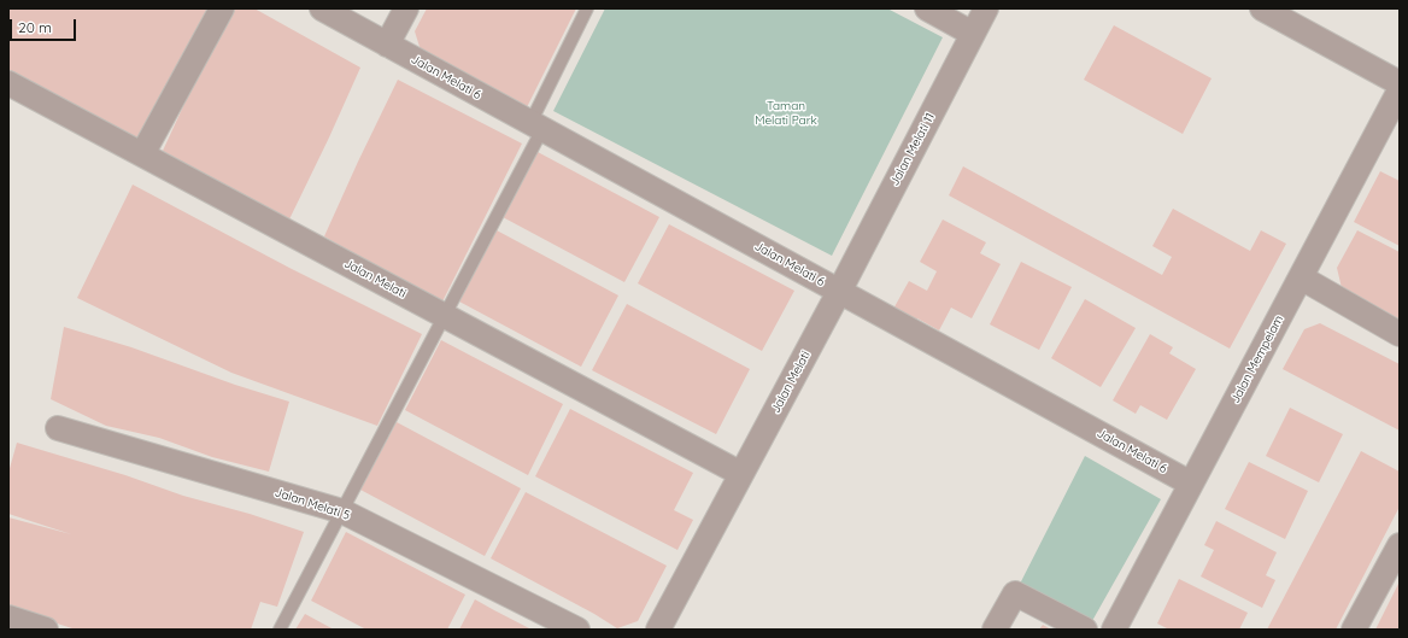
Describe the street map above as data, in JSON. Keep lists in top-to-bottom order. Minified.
{"streets":{"street":["Jalan Melati 6","Jalan Melati 11","Jalan Melati","Jalan Mempelam","Jalan Melati 5"]},"crossings":[["Jalan Melati 6","Jalan Melati 11"],["Jalan Melati 6","Jalan Melati"],["Jalan Melati 6","Jalan Mempelam"],["Jalan Melati 11","Jalan Melati"]],"parks":["Taman Melati Park"],"scale_bar":"20 m"}
